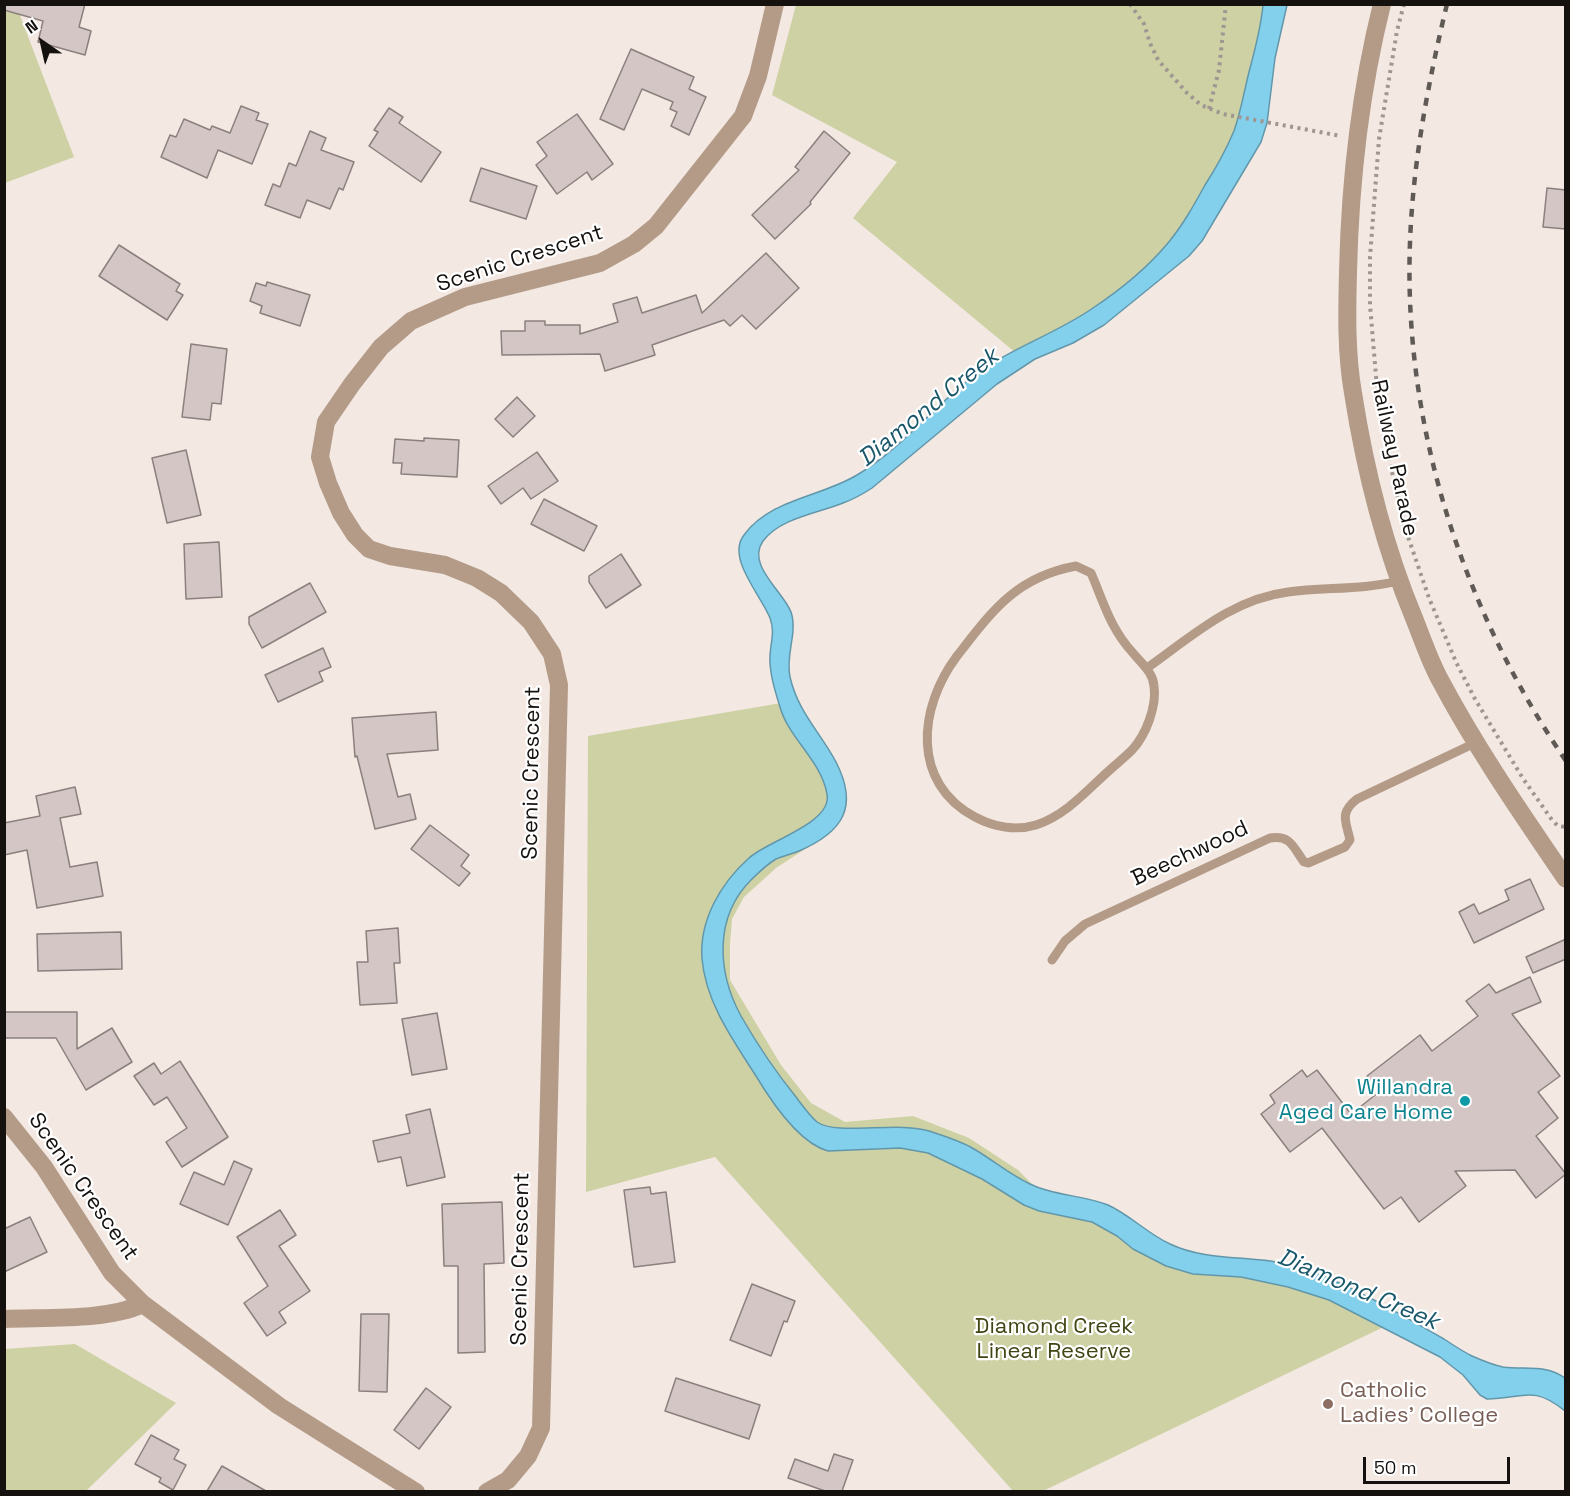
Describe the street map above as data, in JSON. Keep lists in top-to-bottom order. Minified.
{"streets":{"street":["Scenic Crescent","Railway Parade"],"lane":["Beechwood"]},"crossings":[["Railway Parade","Beechwood"]],"water":["Diamond Creek"],"parks":["Diamond Creek Linear Reserve"],"places":["Willandra Aged Care Home","Catholic Ladies' College"],"scale_bar":"50 m","north":"top left"}
